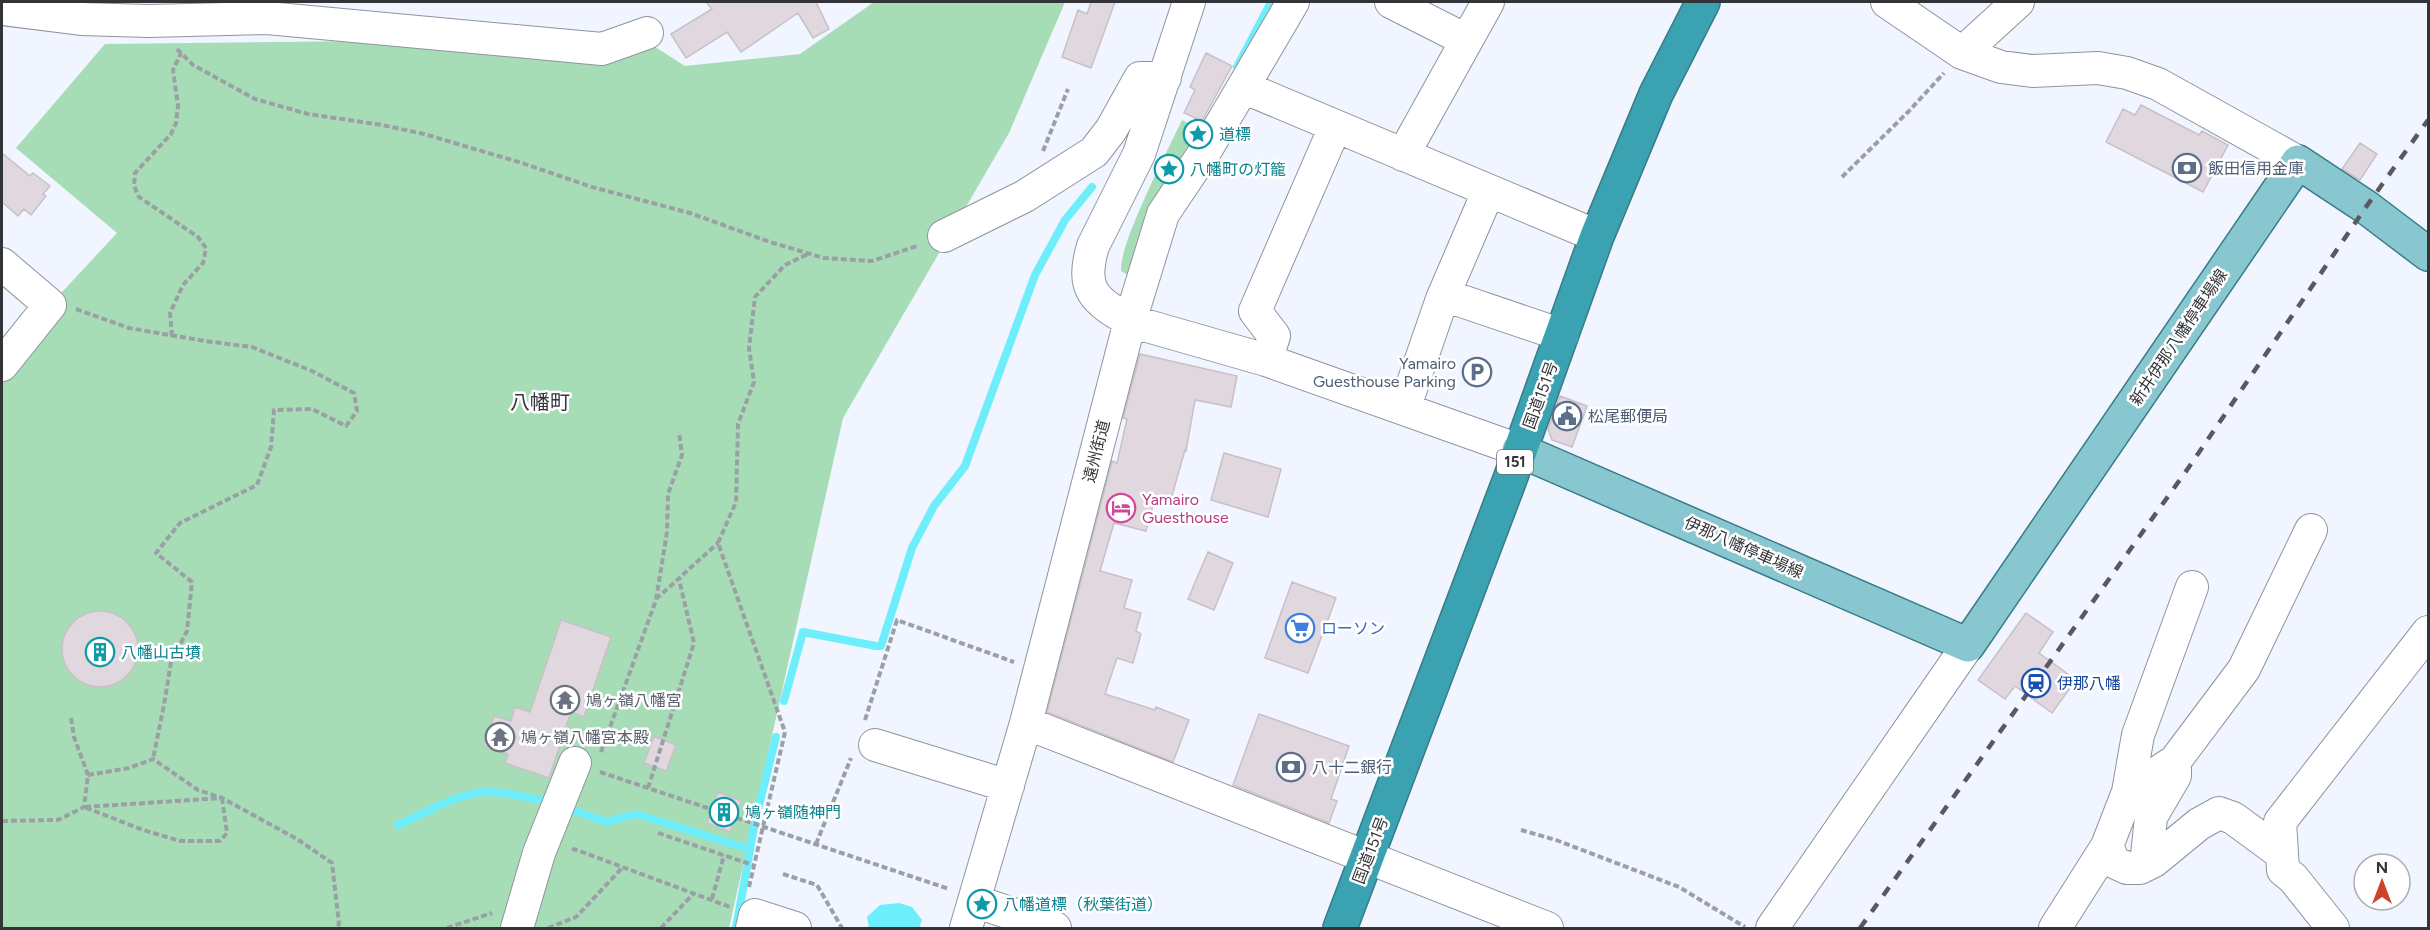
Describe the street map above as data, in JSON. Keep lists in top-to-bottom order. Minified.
{"streets":{"highway":["国道151号","151"],"main road":["新井伊那八幡停車場線","伊那八幡停車場線"],"street":["遠州街道"]},"crossings":[["新井伊那八幡停車場線","伊那八幡停車場線"],["国道151号","伊那八幡停車場線"]],"districts":["八幡町"],"places":{"place":["道標","八幡町の灯籠","八幡道標（秋葉街道）"],"bank":["飯田信用金庫","八十二銀行"],"parking":["Yamairo Guesthouse Parking"],"public building":["松尾郵便局"],"hotel":["Yamairo Guesthouse"],"supermarket":["ローソン"],"building":["八幡山古墳","鳩ヶ嶺随神門"],"station":["伊那八幡"],"temple":["鳩ヶ嶺八幡宮","鳩ヶ嶺八幡宮本殿"]},"north":"top"}
